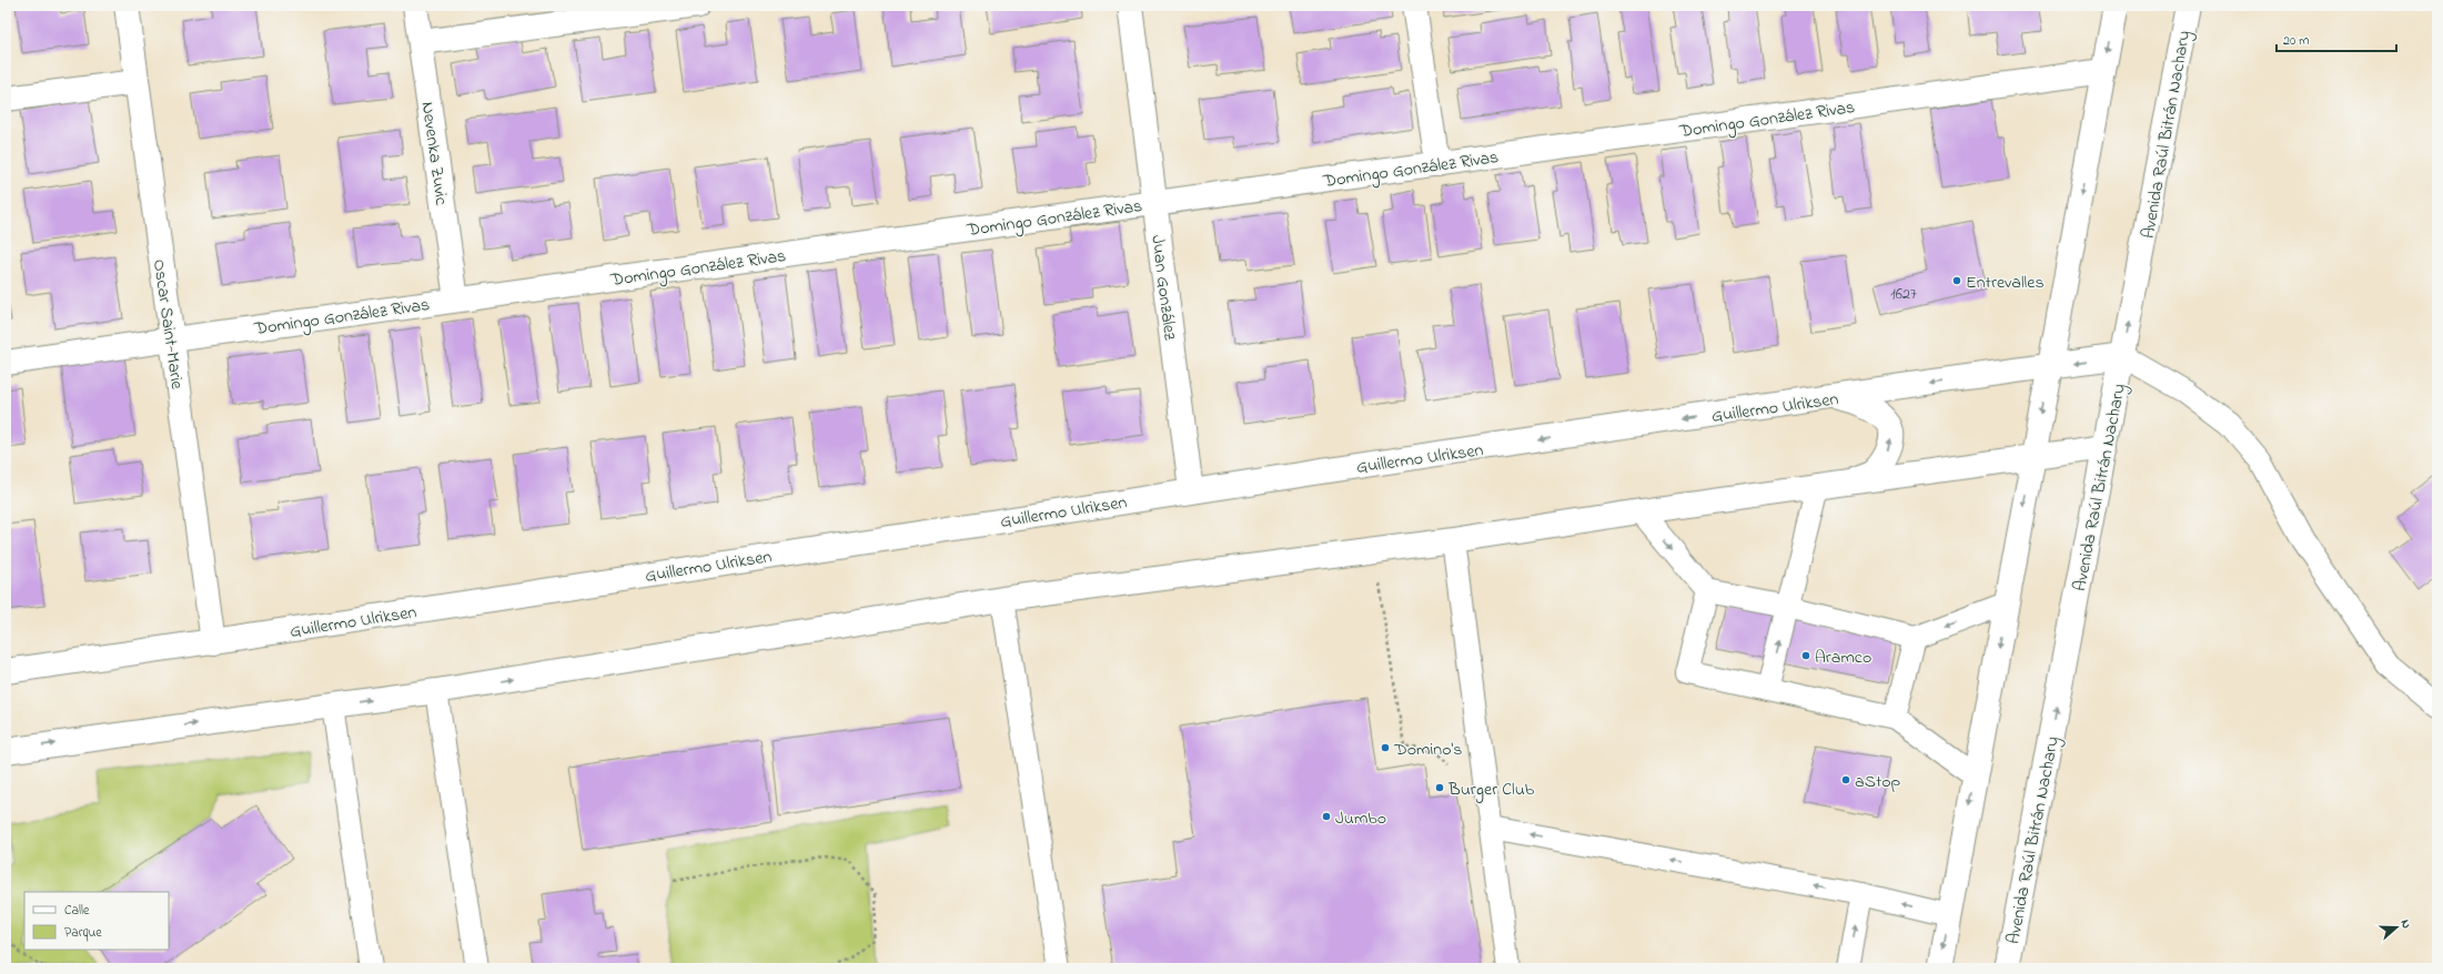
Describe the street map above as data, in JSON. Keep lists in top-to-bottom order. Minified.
{"streets":{"main road":["Domingo González Rivas","Avenida Raúl Bitrán Nachary","Nevenka Zuvic","Juan González","Oscar Saint-Marie","Guillermo Ulriksen"]},"crossings":[["Domingo González Rivas","Nevenka Zuvic"],["Domingo González Rivas","Juan González"],["Domingo González Rivas","Oscar Saint-Marie"],["Avenida Raúl Bitrán Nachary","Guillermo Ulriksen"],["Juan González","Guillermo Ulriksen"],["Oscar Saint-Marie","Guillermo Ulriksen"]],"places":["Entrevalles","Aramco","Domino's","aStop","Burger Club","Jumbo"],"house_numbers":["1627"],"legend":["Calle","Parque"],"scale_bar":"20 m","north":"right"}
